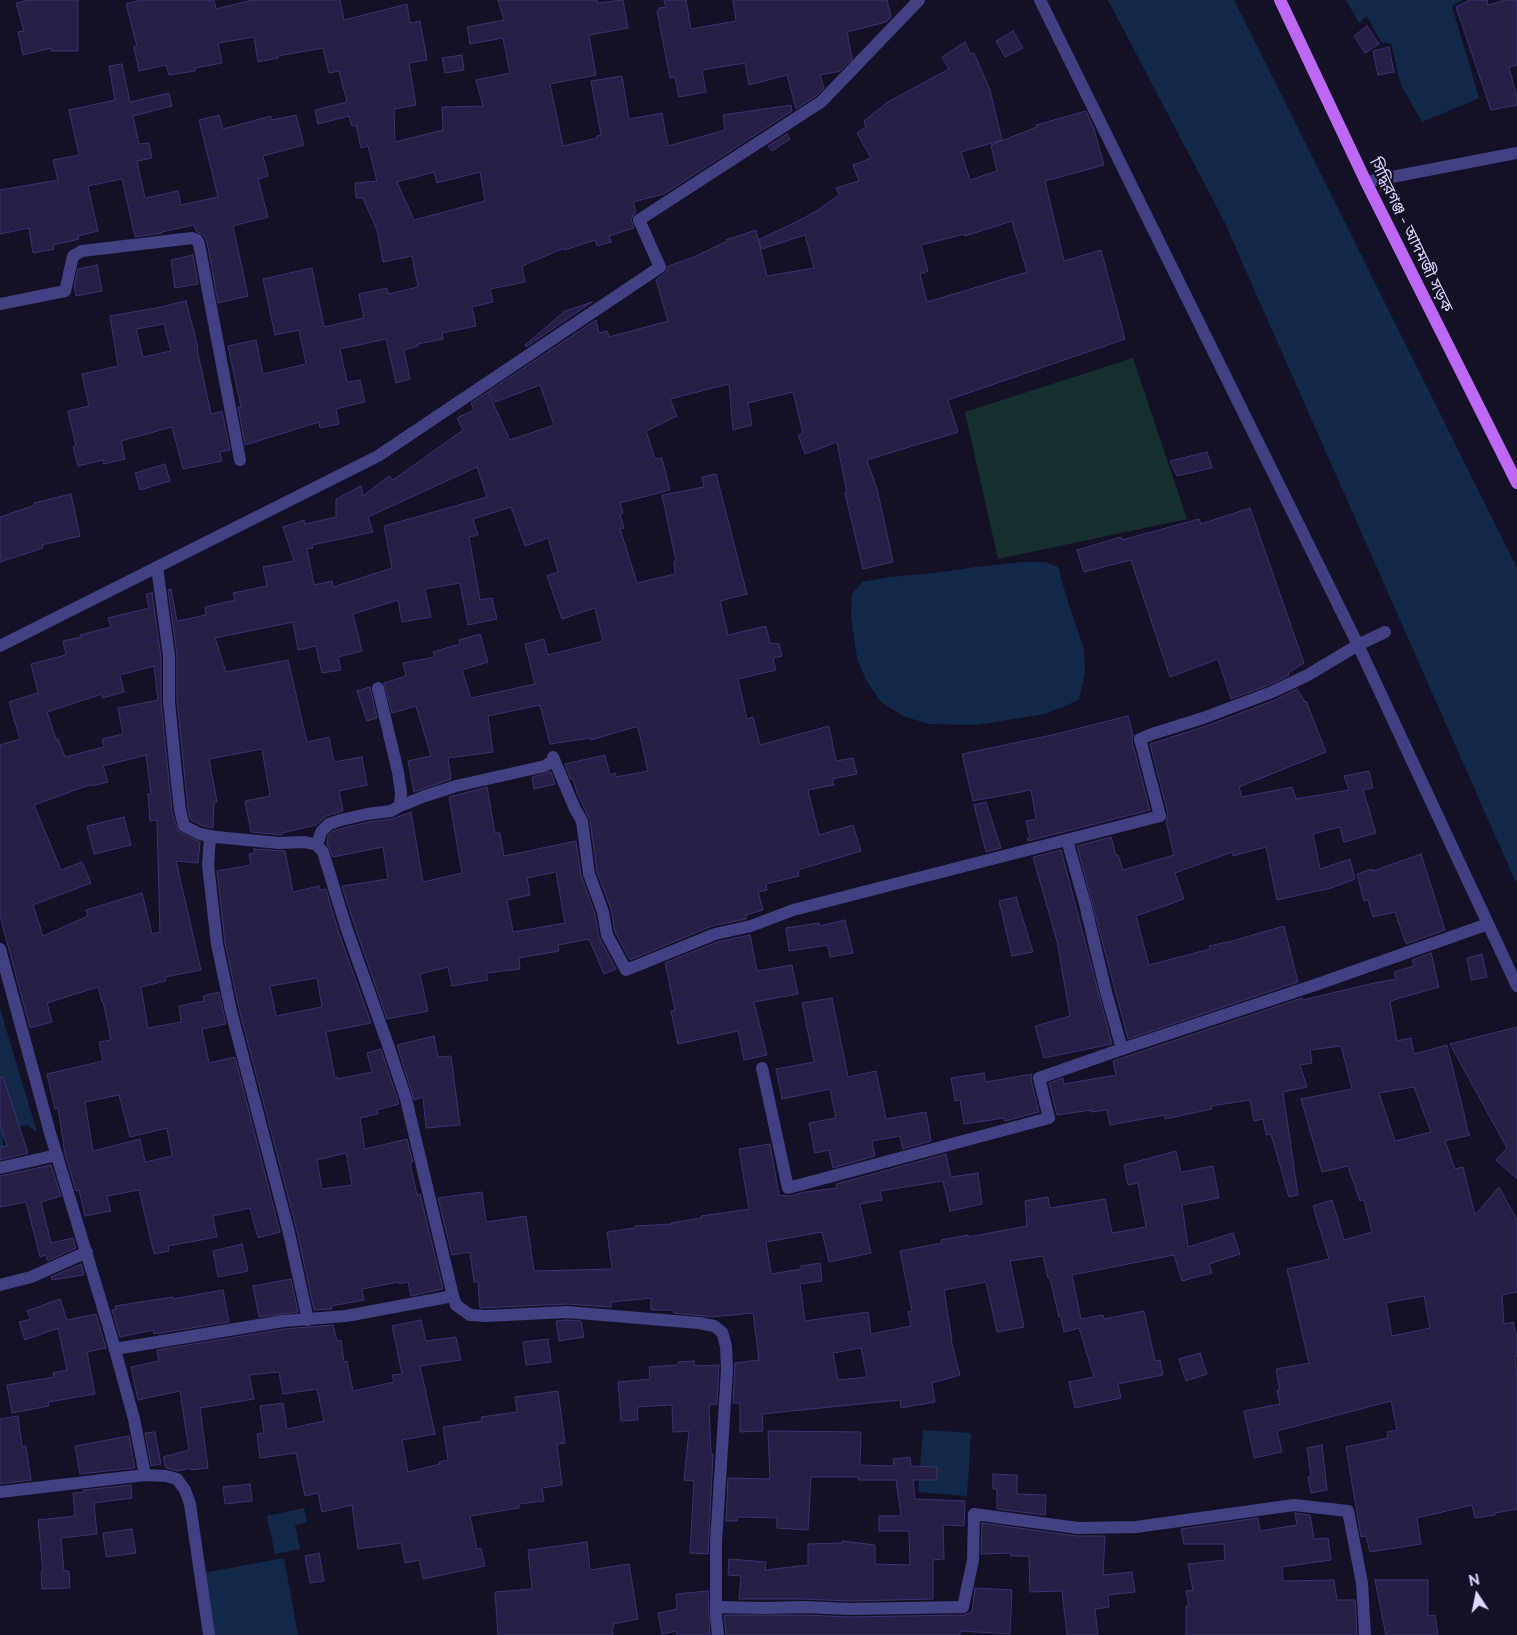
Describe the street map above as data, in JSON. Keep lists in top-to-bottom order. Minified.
{"streets":{"main road":["সিদ্ধিরগঞ্জ - আদমজী সড়ক"]},"north":"top"}
